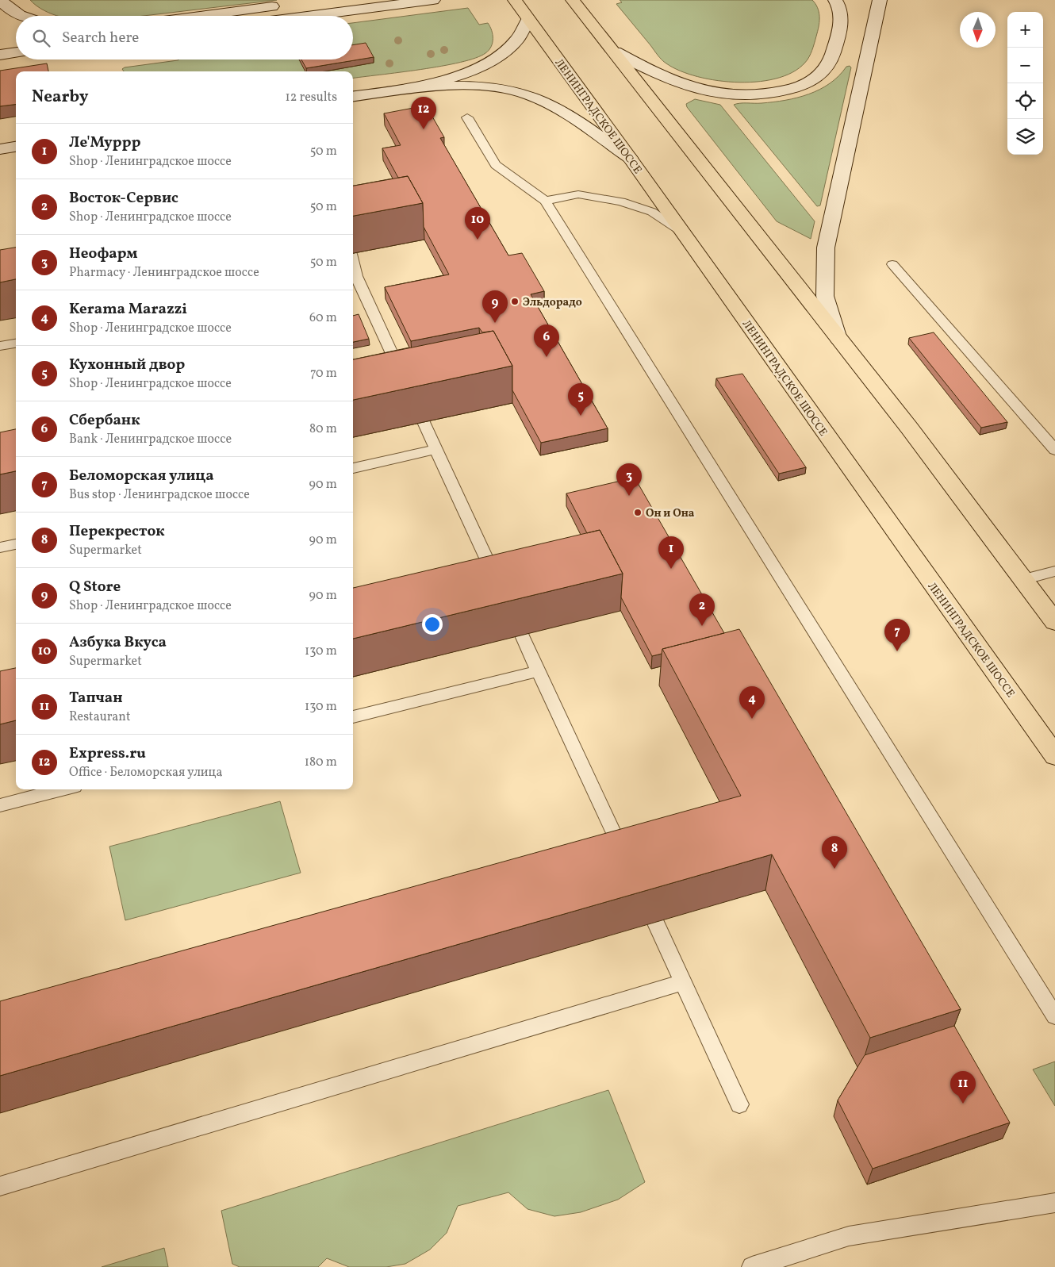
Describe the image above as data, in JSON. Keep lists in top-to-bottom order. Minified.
{"streets":{"main road":["ЛЕНИНГРАДСКОЕ ШОССЕ"]},"places":["Эльдорадо","Он и Она"],"north":"bottom","page":{"map_buttons":["+","−"],"search":"Search here","heading":["Nearby","12 results"],"pins":["12","10","9","6","5","3","1","2","7","4","8","11"],"list":[{"mark":"1","name":"Ле'Муррр","note":"Shop · Ленинградское шоссе","value":"50 m"},{"mark":"2","name":"Восток-Сервис","note":"Shop · Ленинградское шоссе","value":"50 m"},{"mark":"3","name":"Неофарм","note":"Pharmacy · Ленинградское шоссе","value":"50 m"},{"mark":"4","name":"Kerama Marazzi","note":"Shop · Ленинградское шоссе","value":"60 m"},{"mark":"5","name":"Кухонный двор","note":"Shop · Ленинградское шоссе","value":"70 m"},{"mark":"6","name":"Сбербанк","note":"Bank · Ленинградское шоссе","value":"80 m"},{"mark":"7","name":"Беломорская улица","note":"Bus stop · Ленинградское шоссе","value":"90 m"},{"mark":"8","name":"Перекресток","note":"Supermarket","value":"90 m"},{"mark":"9","name":"Q Store","note":"Shop · Ленинградское шоссе","value":"90 m"},{"mark":"10","name":"Азбука Вкуса","note":"Supermarket","value":"130 m"},{"mark":"11","name":"Тапчан","note":"Restaurant","value":"130 m"},{"mark":"12","name":"Express.ru","note":"Office · Беломорская улица","value":"180 m"}]}}
